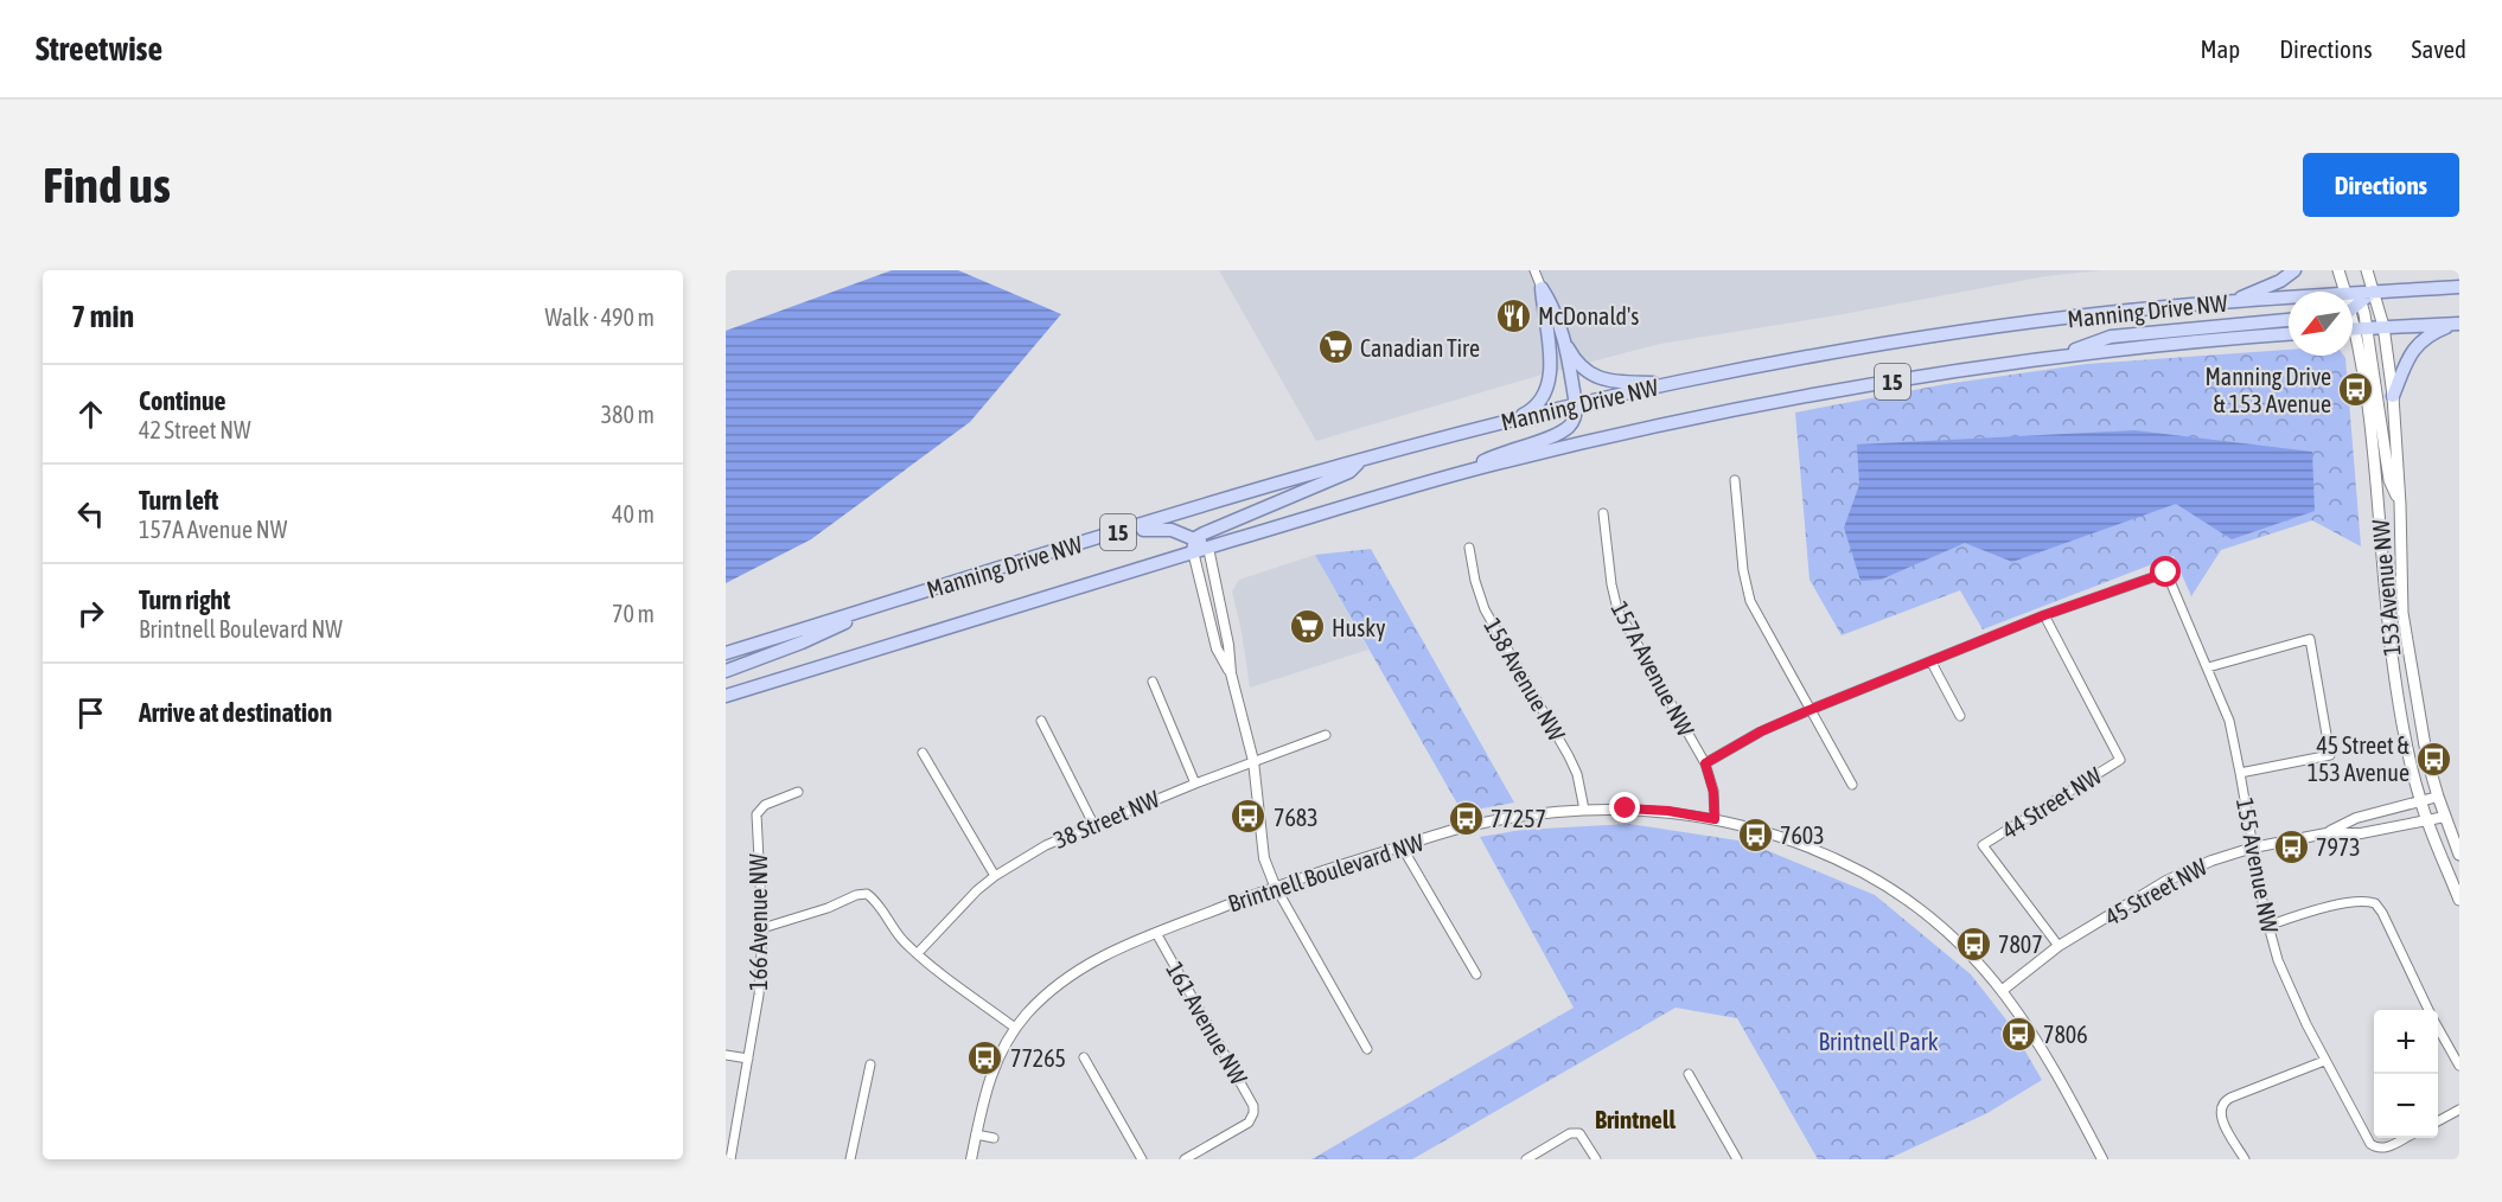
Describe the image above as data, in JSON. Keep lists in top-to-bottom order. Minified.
{"streets":{"main road":["Manning Drive NW","15","153 Avenue NW"],"street":["157A Avenue NW","158 Avenue NW","44 Street NW","38 Street NW","155 Avenue NW","Brintnell Boulevard NW","45 Street NW","166 Avenue NW","161 Avenue NW"]},"crossings":[["Manning Drive NW","153 Avenue NW"],["153 Avenue NW","45 Street NW"],["157A Avenue NW","Brintnell Boulevard NW"],["158 Avenue NW","Brintnell Boulevard NW"],["44 Street NW","155 Avenue NW"],["44 Street NW","45 Street NW"],["155 Avenue NW","45 Street NW"],["Brintnell Boulevard NW","45 Street NW"],["Brintnell Boulevard NW","161 Avenue NW"]],"districts":["Brintnell"],"parks":["Brintnell Park"],"places":{"restaurant":["McDonald's"],"supermarket":["Canadian Tire","Husky"],"bus stop":["Manning Drive & 153 Avenue","45 Street & 153 Avenue","7683","77257","7603","7973","7807","7806","77265"]},"north":"bottom left","page":{"header":"Streetwise","nav":["Map","Directions","Saved"],"buttons":"Directions","title":"Find us","heading":["7 min","Walk · 490 m"],"list":[["Continue","42 Street NW","380 m"],["Turn left","157A Avenue NW","40 m"],["Turn right","Brintnell Boulevard NW","70 m"],"Arrive at destination"],"map_buttons":["+","−"]}}
